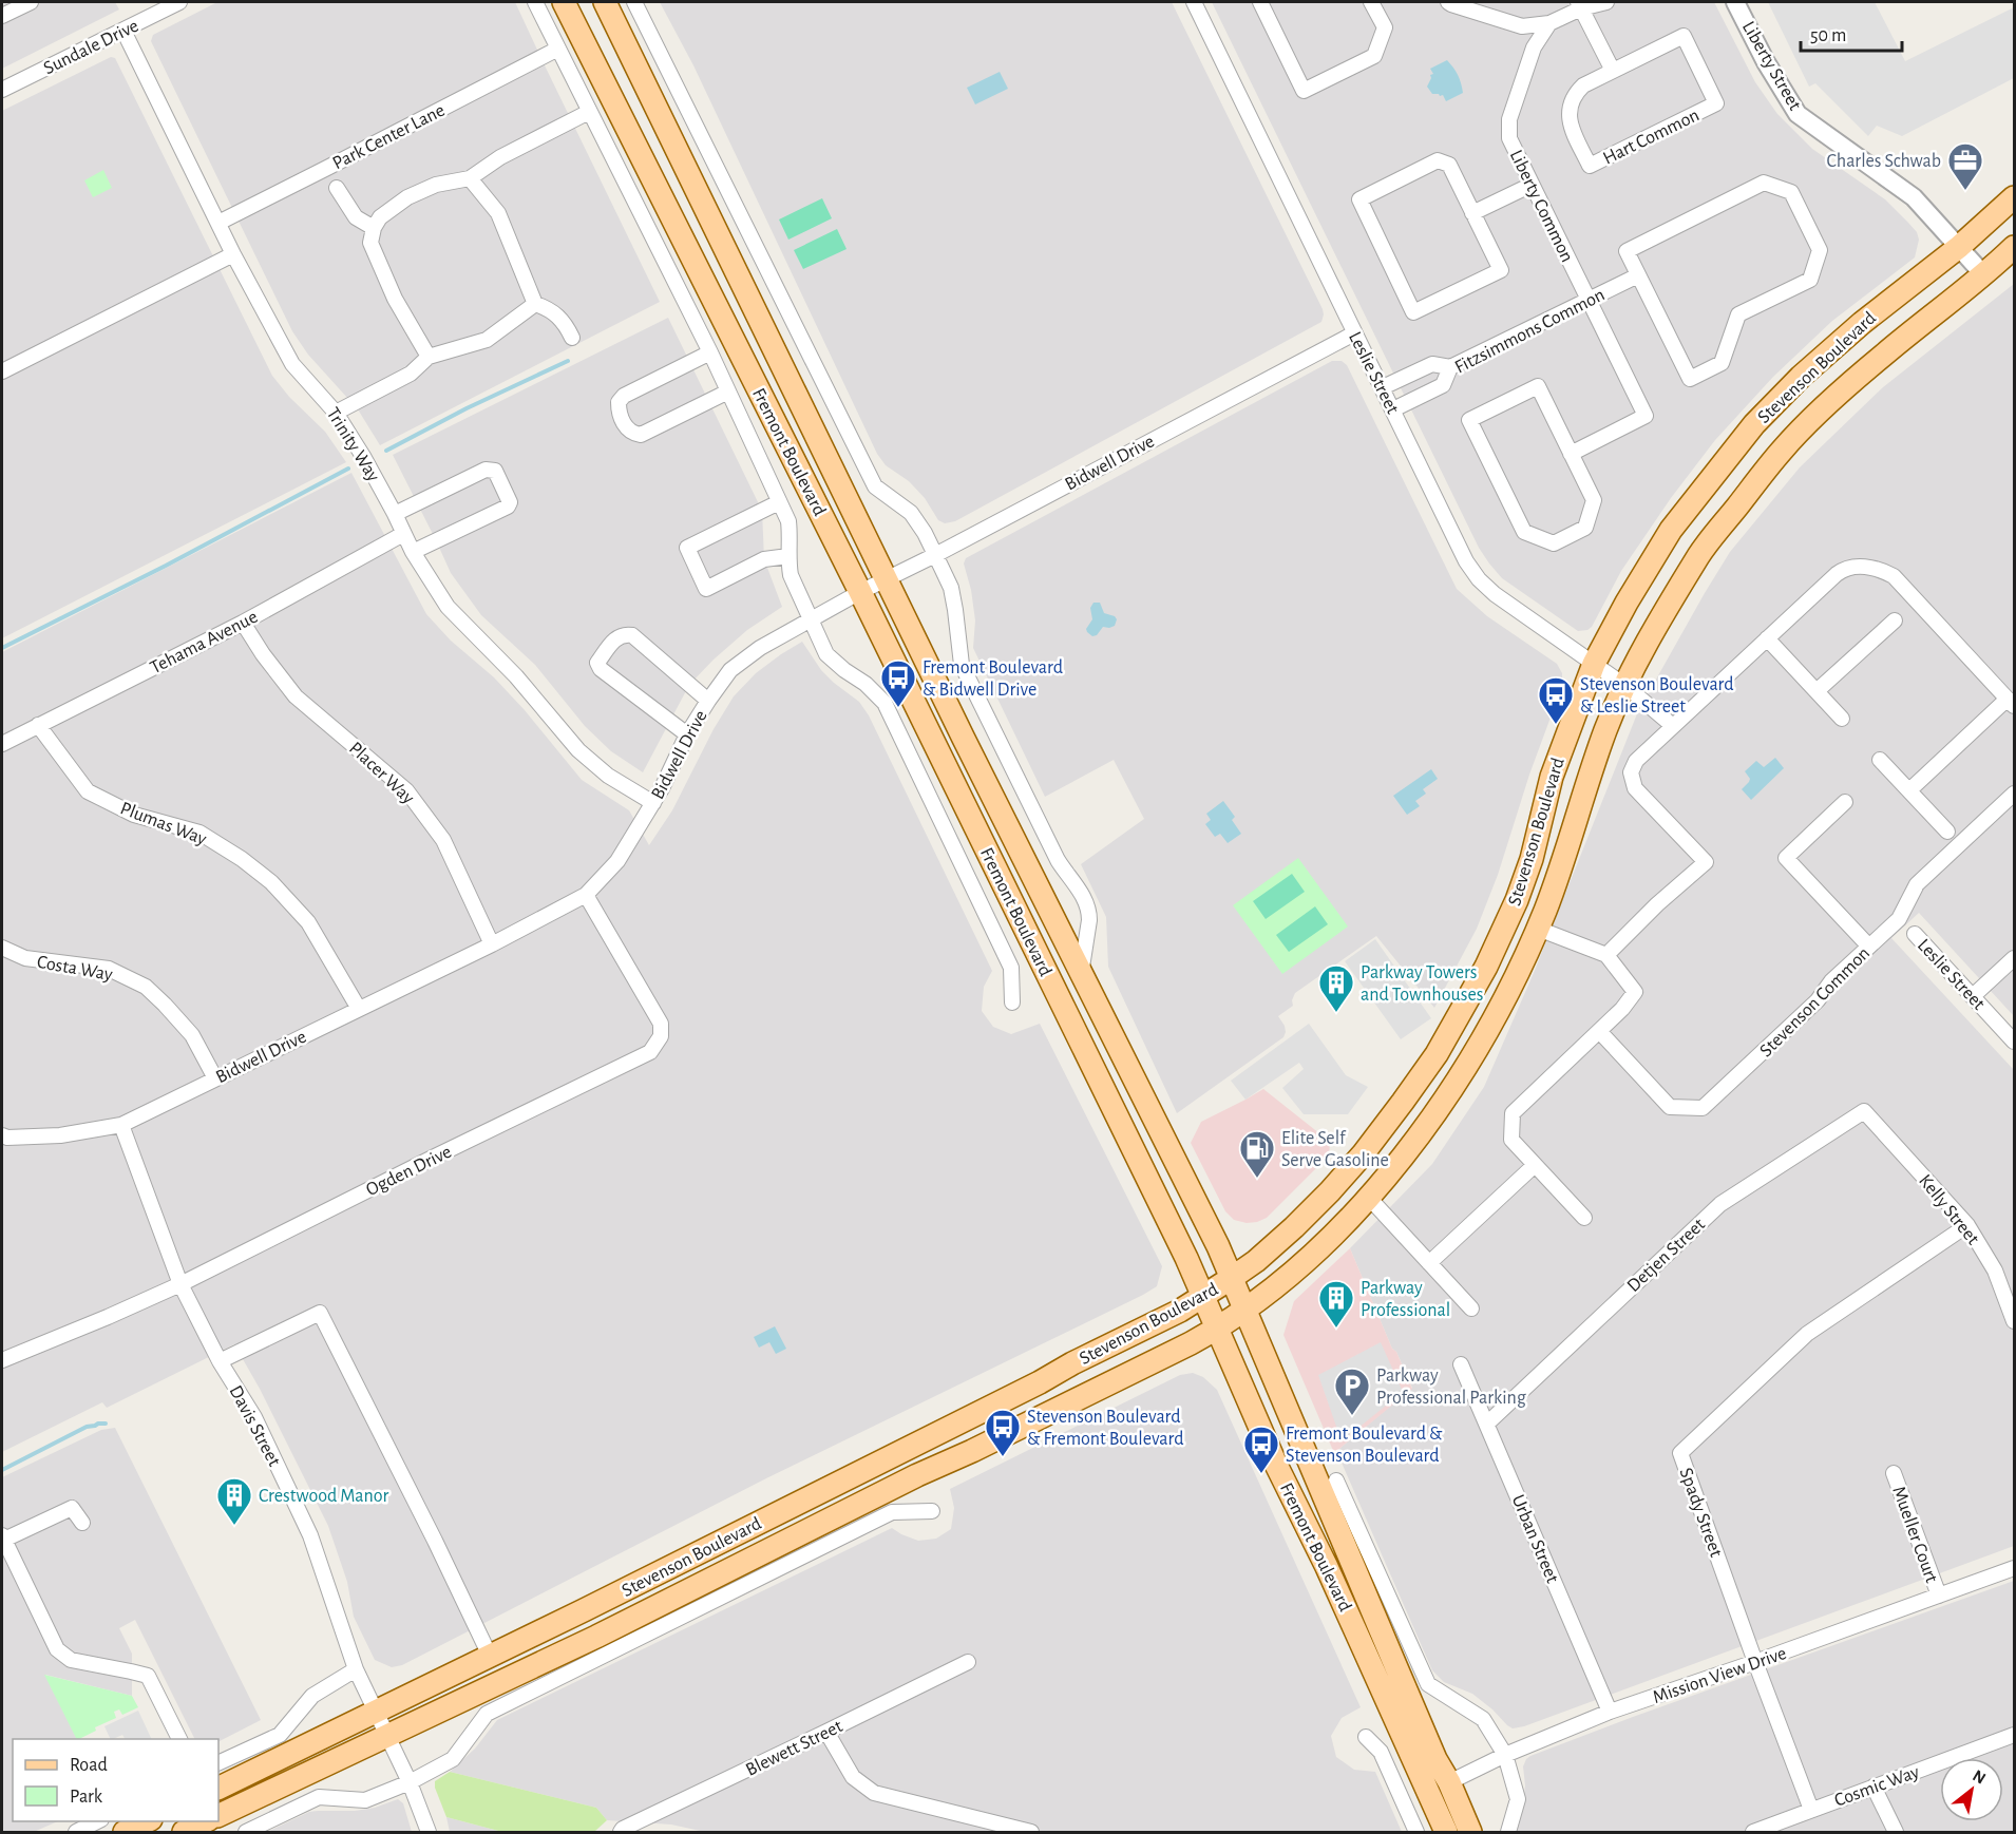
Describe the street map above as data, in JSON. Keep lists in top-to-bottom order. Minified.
{"streets":{"main road":["Stevenson Boulevard","Fremont Boulevard","Mission View Drive"],"street":["Sundale Drive","Liberty Street","Park Center Lane","Hart Common","Liberty Common","Fitzsimmons Common","Leslie Street","Trinity Way","Bidwell Drive","Tehama Avenue","Placer Way","Plumas Way","Costa Way","Stevenson Common","Ogden Drive","Kelly Street","Detjen Street","Davis Street","Spady Street","Mueller Court","Urban Street","Blewett Street","Cosmic Way"]},"crossings":[["Sundale Drive","Trinity Way"],["Liberty Street","Stevenson Boulevard"],["Park Center Lane","Trinity Way"],["Park Center Lane","Fremont Boulevard"],["Liberty Common","Fitzsimmons Common"],["Fitzsimmons Common","Leslie Street"],["Stevenson Boulevard","Leslie Street"],["Stevenson Boulevard","Fremont Boulevard"],["Stevenson Boulevard","Davis Street"],["Leslie Street","Bidwell Drive"],["Trinity Way","Bidwell Drive"],["Trinity Way","Tehama Avenue"],["Fremont Boulevard","Bidwell Drive"],["Fremont Boulevard","Mission View Drive"],["Bidwell Drive","Placer Way"],["Bidwell Drive","Plumas Way"],["Bidwell Drive","Costa Way"],["Bidwell Drive","Ogden Drive"],["Bidwell Drive","Davis Street"],["Tehama Avenue","Placer Way"],["Tehama Avenue","Plumas Way"],["Ogden Drive","Davis Street"],["Kelly Street","Detjen Street"],["Kelly Street","Spady Street"],["Detjen Street","Urban Street"],["Spady Street","Mission View Drive"],["Spady Street","Cosmic Way"],["Mueller Court","Mission View Drive"],["Urban Street","Mission View Drive"]],"places":{"office":["Charles Schwab"],"bus stop":["Fremont Boulevard & Bidwell Drive","Stevenson Boulevard & Leslie Street","Stevenson Boulevard & Fremont Boulevard","Fremont Boulevard & Stevenson Boulevard"],"building":["Parkway Towers and Townhouses","Parkway Professional","Crestwood Manor"],"fuel station":["Elite Self Serve Gasoline"],"parking":["Parkway Professional Parking"]},"legend":["Road","Park"],"scale_bar":"50 m","north":"top right"}
